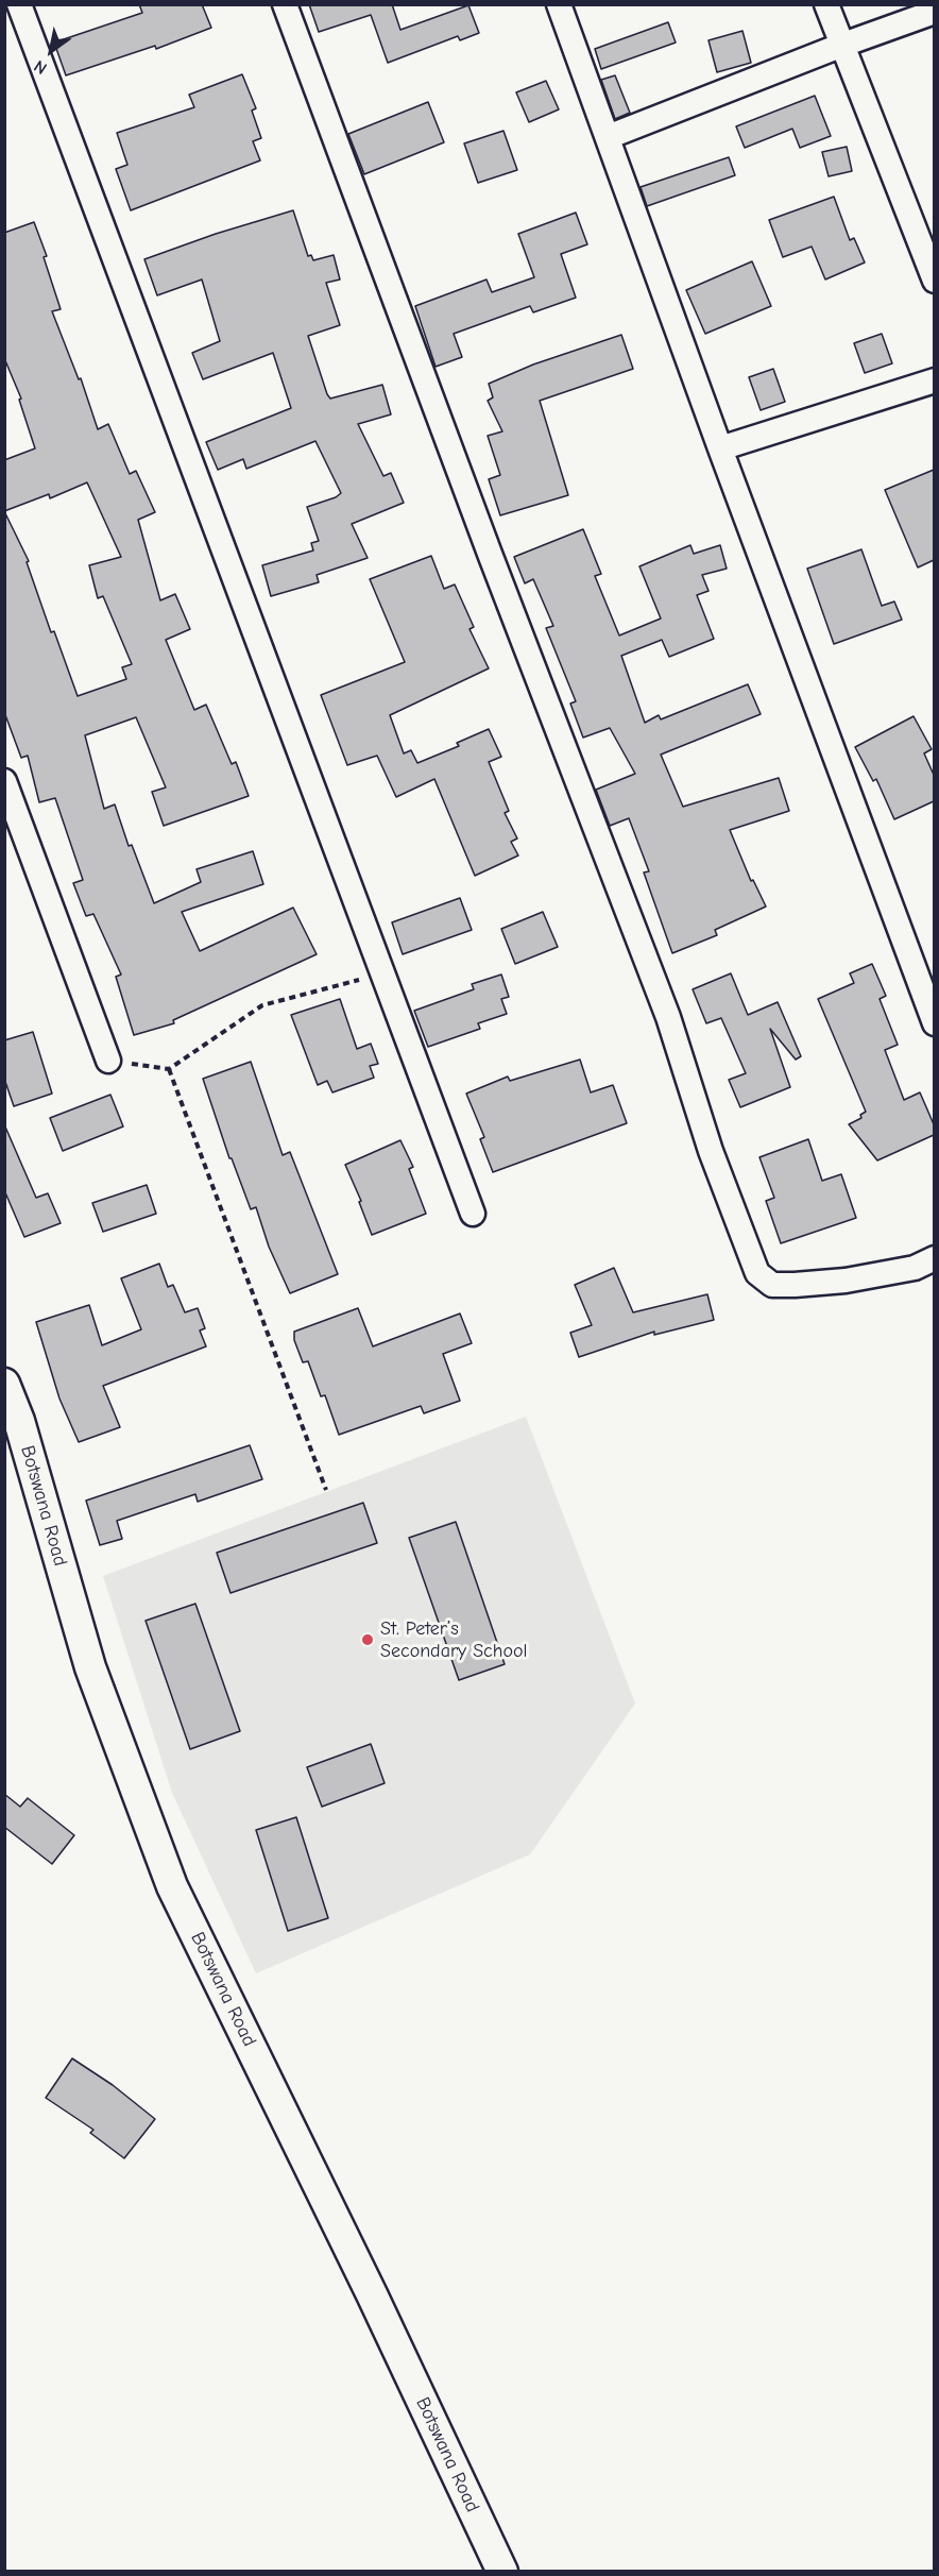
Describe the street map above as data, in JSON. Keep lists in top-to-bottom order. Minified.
{"streets":{"street":["Botswana Road"]},"places":["St. Peter’s Secondary School"],"north":"bottom left"}
